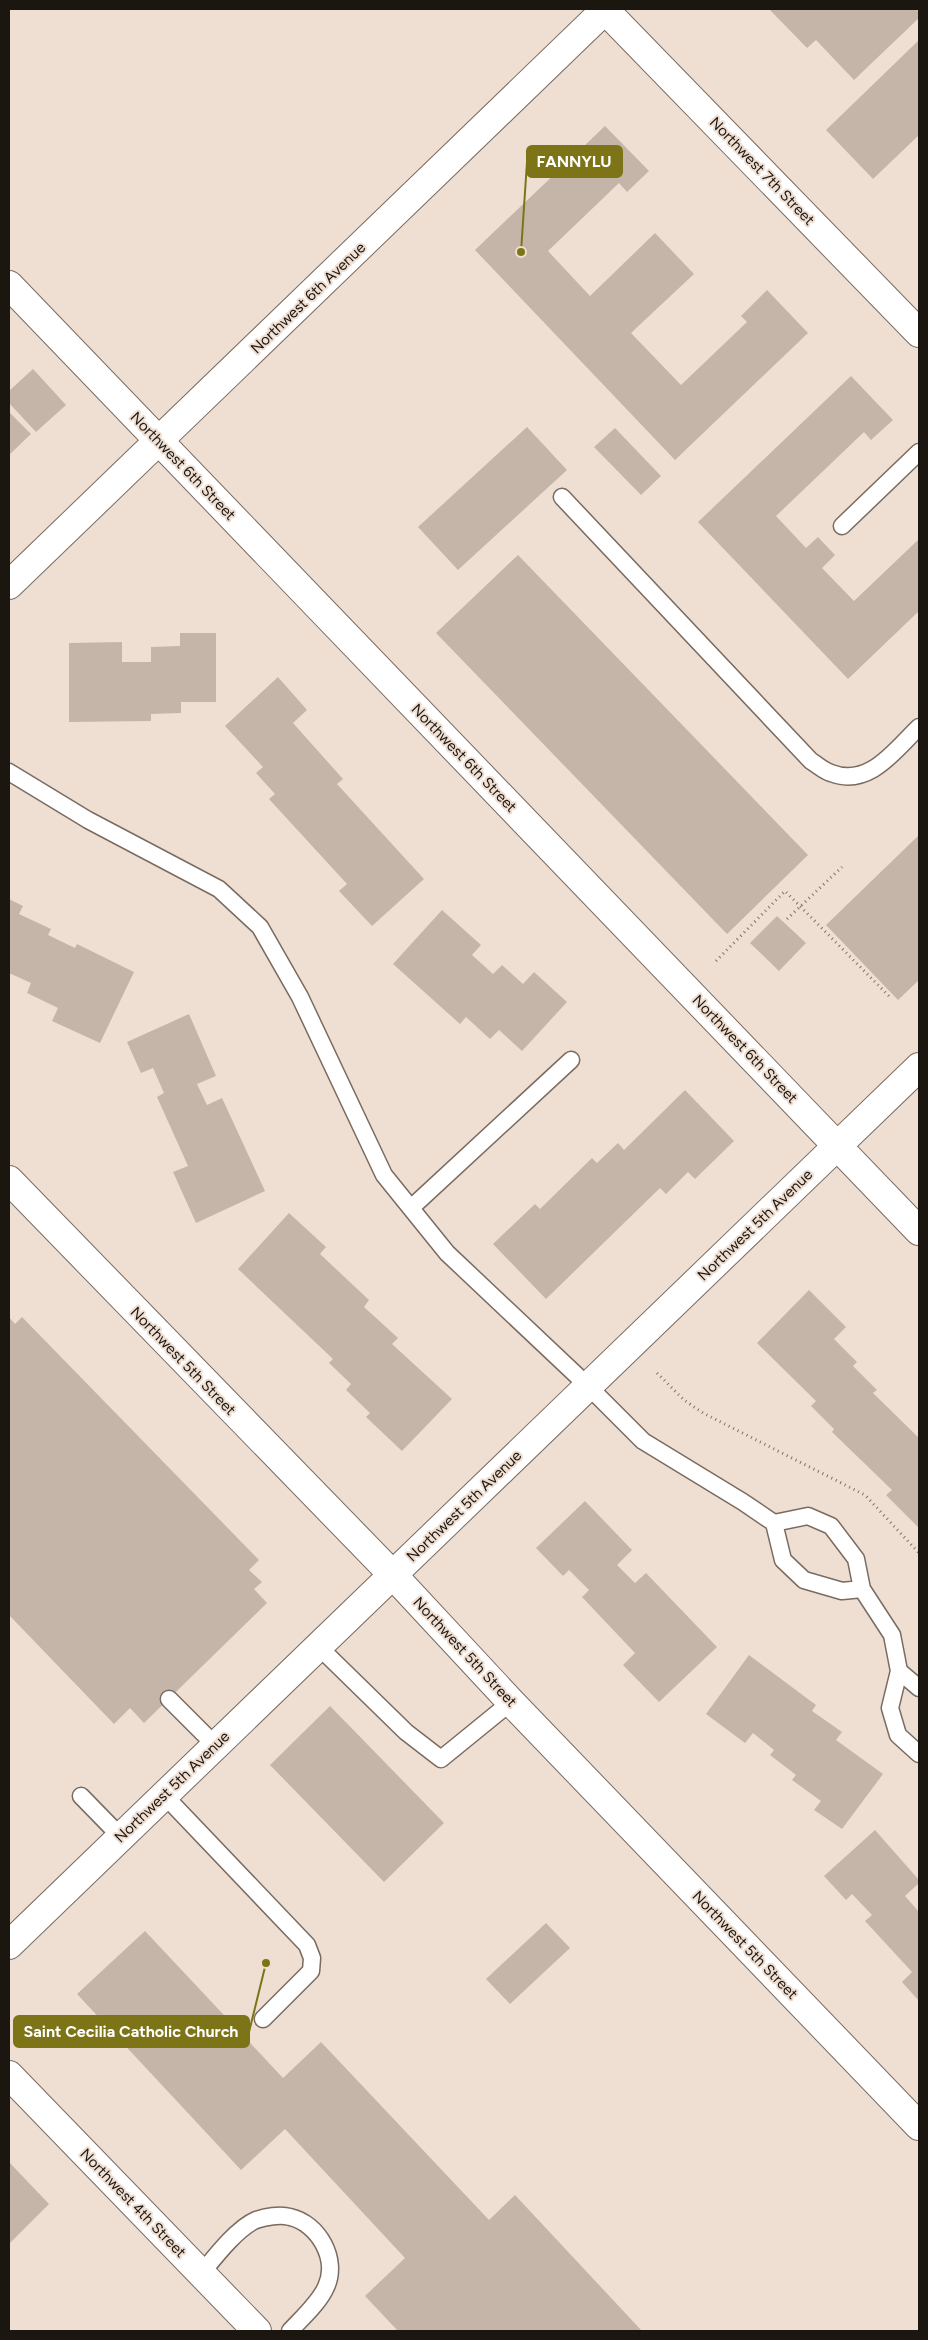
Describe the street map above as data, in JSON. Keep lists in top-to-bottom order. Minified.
{"streets":{"street":["Northwest 7th Street","Northwest 6th Avenue","Northwest 6th Street","Northwest 5th Avenue","Northwest 5th Street","Northwest 4th Street"]},"crossings":[["Northwest 7th Street","Northwest 6th Avenue"],["Northwest 6th Avenue","Northwest 6th Street"],["Northwest 6th Street","Northwest 5th Avenue"],["Northwest 5th Avenue","Northwest 5th Street"]],"places":["FANNYLU","Saint Cecilia Catholic Church"]}
